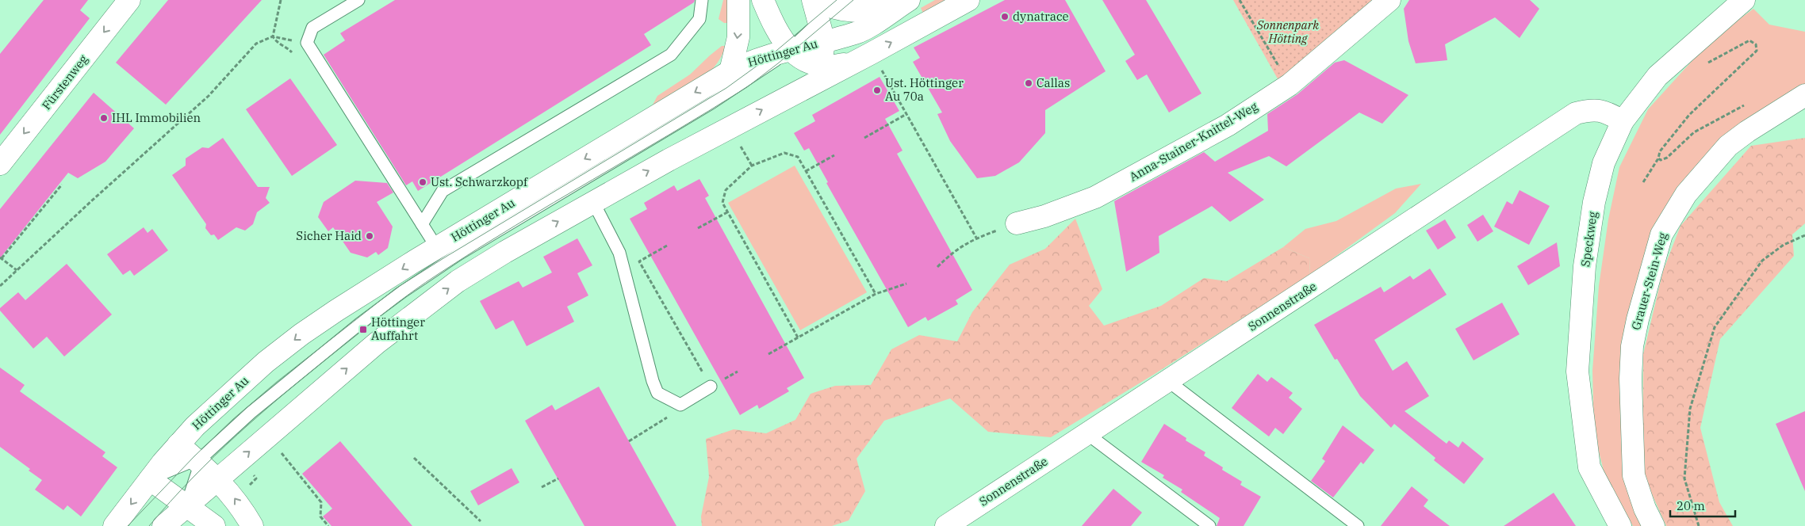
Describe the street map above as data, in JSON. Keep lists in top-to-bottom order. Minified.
{"streets":{"street":["Höttinger Au","Fürstenweg","Anna-Stainer-Knittel-Weg","Speckweg","Grauer-Stein-Weg","Sonnenstraße"]},"crossings":[["Speckweg","Sonnenstraße"]],"one_way":["Fürstenweg"],"parks":["Sonnenpark Hötting"],"places":{"other":["dynatrace","Callas","Ust. Höttinger Au 70a","IHL Immobilien","Ust. Schwarzkopf","Sicher Haid"],"transit":["Höttinger Auffahrt"]},"scale_bar":"20 m"}
